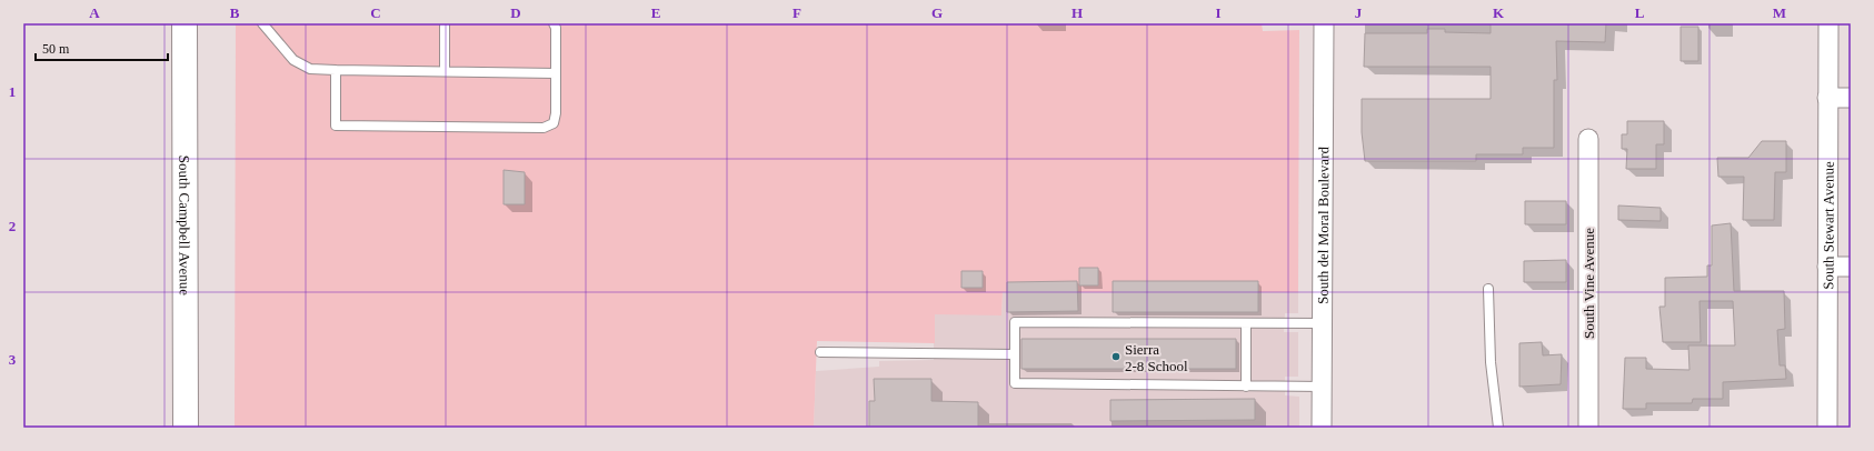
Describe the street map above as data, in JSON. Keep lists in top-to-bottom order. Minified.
{"streets":{"main road":["South Campbell Avenue"],"street":["South del Moral Boulevard","South Stewart Avenue","South Vine Avenue"]},"places":["Sierra 2-8 School"],"scale_bar":"50 m","grid":{"columns":["A","B","C","D","E","F","G","H","I","J","K","L","M"],"rows":["1","2","3"]}}
